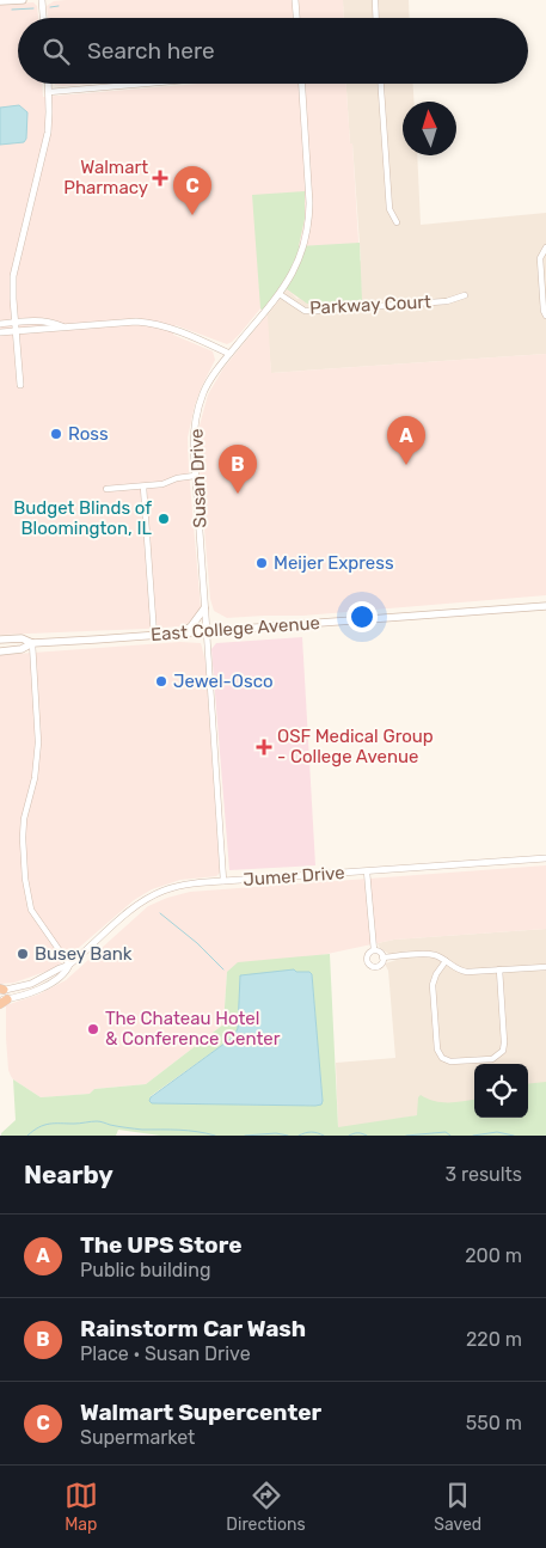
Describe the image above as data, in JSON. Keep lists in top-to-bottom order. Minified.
{"streets":{"main road":["East College Avenue"],"street":["Parkway Court","Susan Drive","Jumer Drive"]},"crossings":[["Parkway Court","Susan Drive"],["Susan Drive","East College Avenue"],["Susan Drive","Jumer Drive"]],"places":{"health":["Walmart Pharmacy","OSF Medical Group - College Avenue"],"other":["Ross","Budget Blinds of Bloomington, IL","Meijer Express","Jewel-Osco","Busey Bank","The Chateau Hotel & Conference Center"]},"north":"top","page":{"search":"Search here","pins":["C","A","B"],"heading":["Nearby","3 results"],"list":[{"mark":"A","name":"The UPS Store","note":"Public building","value":"200 m"},{"mark":"B","name":"Rainstorm Car Wash","note":"Place · Susan Drive","value":"220 m"},{"mark":"C","name":"Walmart Supercenter","note":"Supermarket","value":"550 m"}],"nav":["Map","Directions","Saved"]}}
